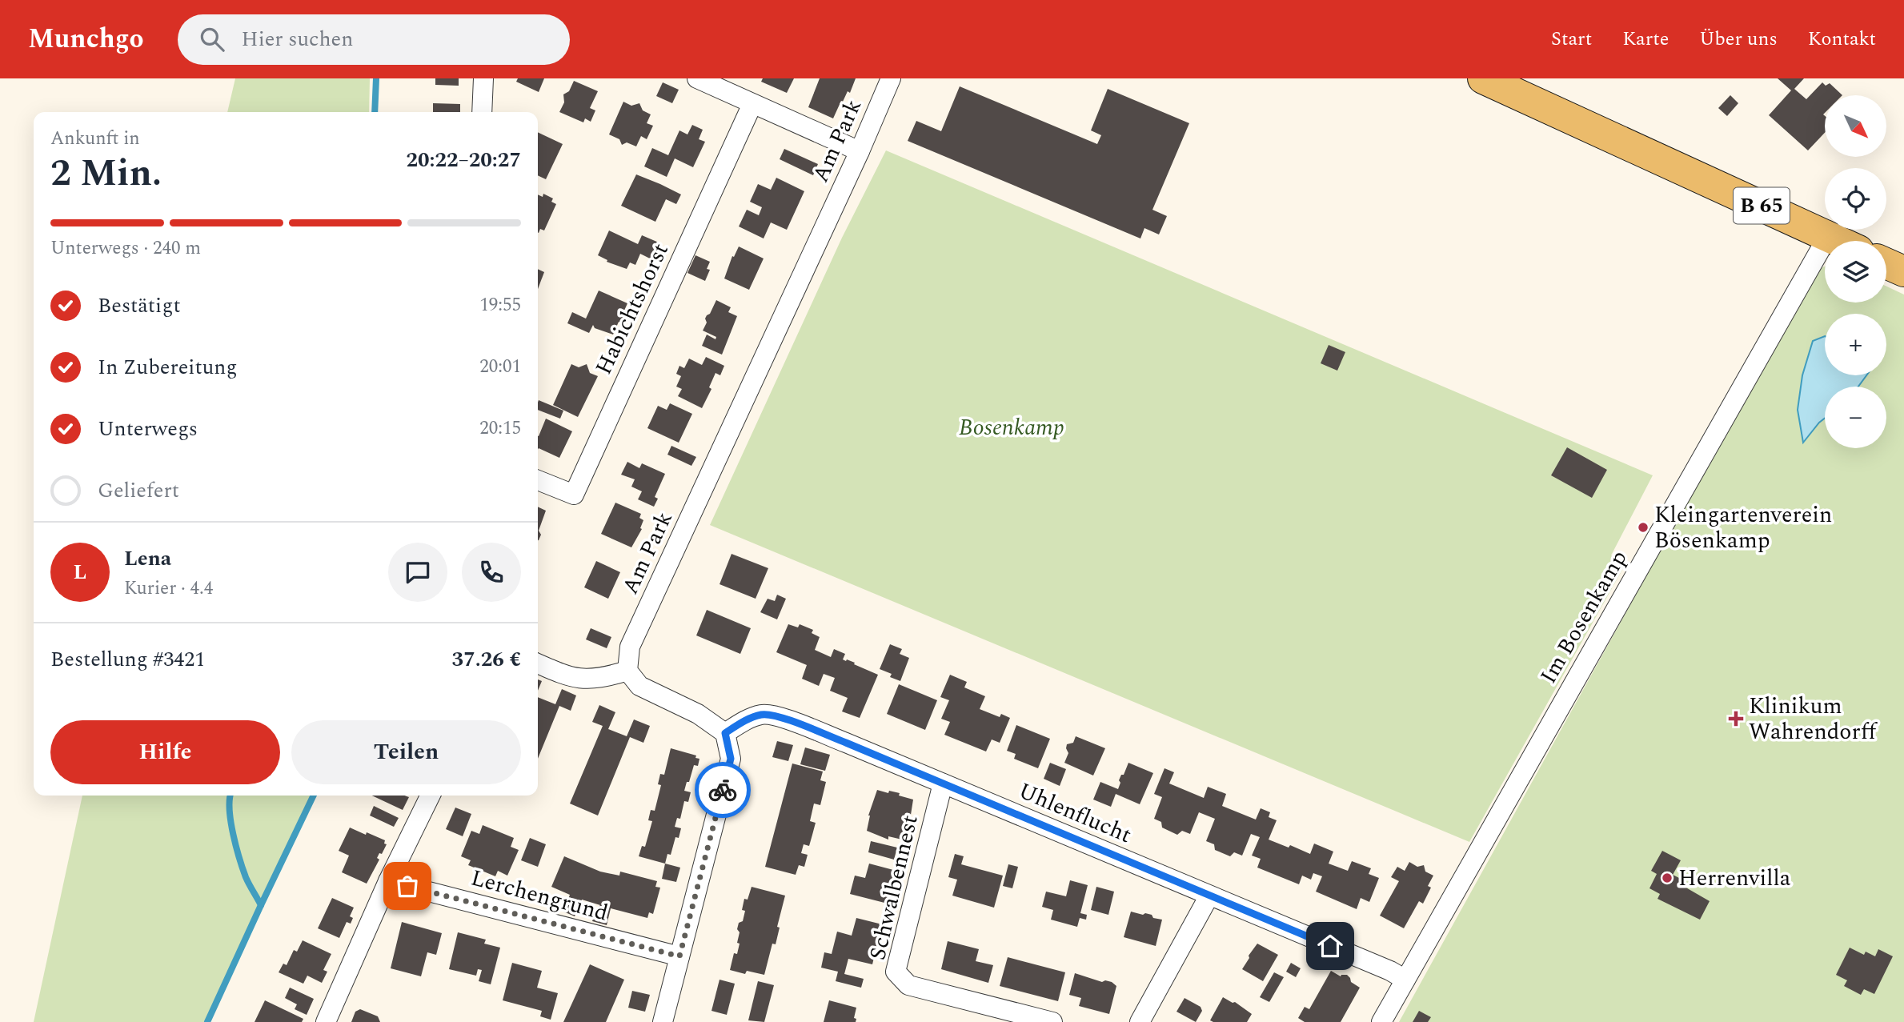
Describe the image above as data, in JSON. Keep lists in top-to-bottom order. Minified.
{"streets":{"main road":["B 65"],"street":["Am Park","Habichtshorst","Im Bosenkamp","Uhlenflucht","Schwalbennest","Lerchengrund"]},"crossings":[["B 65","Im Bosenkamp"],["Im Bosenkamp","Uhlenflucht"],["Uhlenflucht","Schwalbennest"]],"parks":["Bosenkamp"],"places":{"other":["Kleingartenverein Bösenkamp","Herrenvilla"],"health":["Klinikum Wahrendorff"]},"north":"bottom right","page":{"header":"Munchgo","search":"Hier suchen","nav":["Start","Karte","Über uns","Kontakt"],"map_buttons":["+","−"],"heading":["2 Min.","Ankunft in","20:22–20:27"],"panel":["Lena","Kurier · 4.4","Bestellung #3421","37.26 €"],"bar":"Unterwegs · 240 m","list":[["Bestätigt","19:55"],["In Zubereitung","20:01"],["Unterwegs","20:15"],"Geliefert"],"round":"L","buttons":["Hilfe","Teilen"]}}
